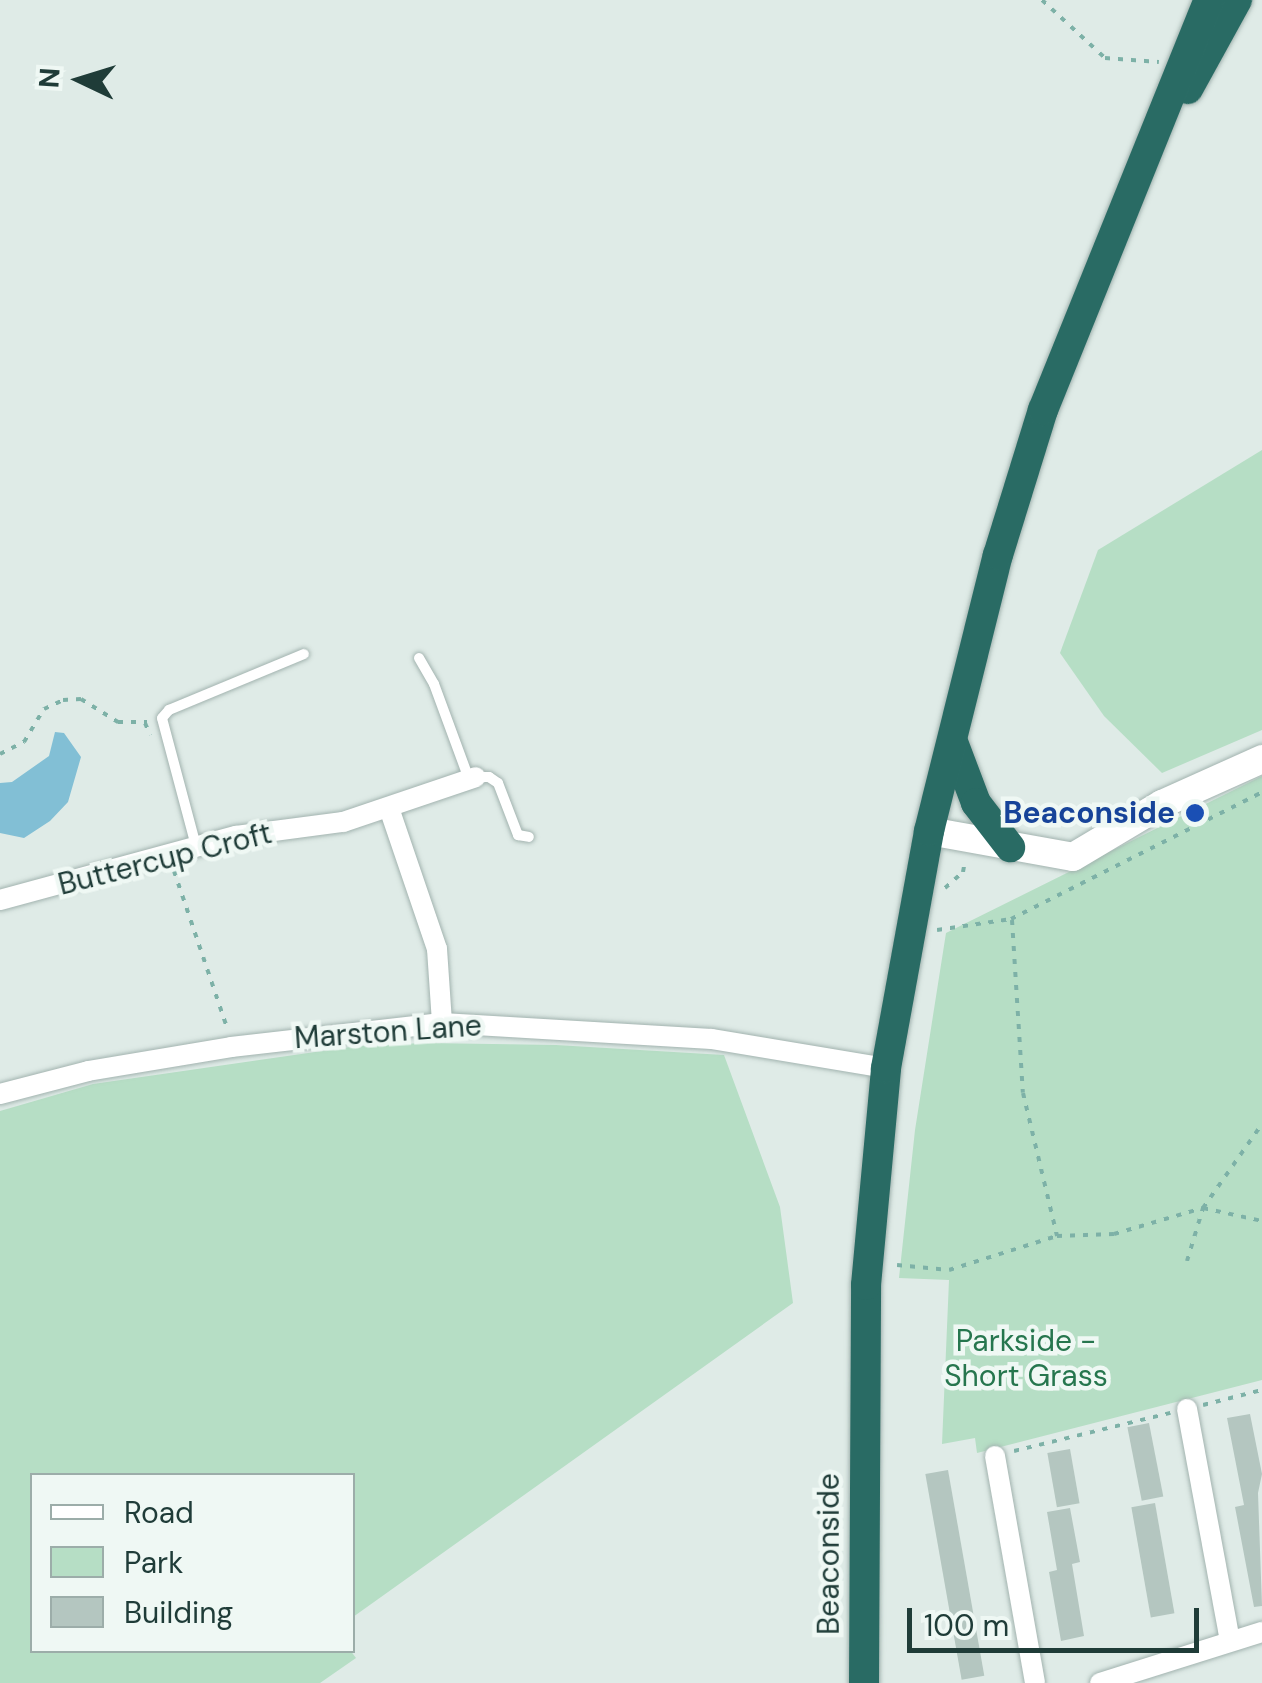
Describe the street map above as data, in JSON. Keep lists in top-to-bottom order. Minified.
{"streets":{"highway":["Beaconside"],"street":["Buttercup Croft","Marston Lane"]},"crossings":[["Marston Lane","Beaconside"]],"parks":["Parkside - Short Grass"],"places":["Beaconside"],"legend":["Road","Park","Building"],"scale_bar":"100 m","north":"left"}
